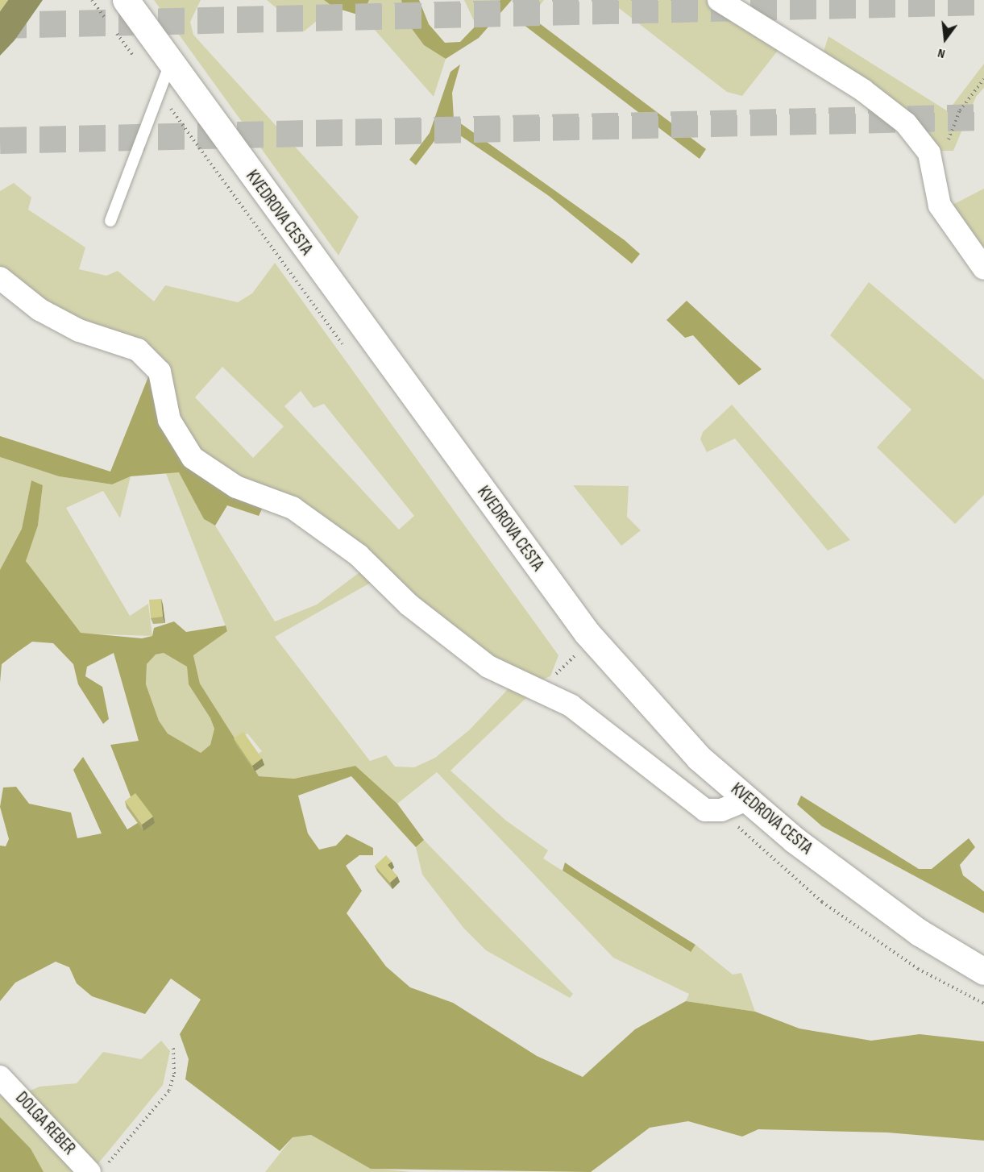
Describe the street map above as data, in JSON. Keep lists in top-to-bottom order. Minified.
{"streets":{"street":["KVEDROVA CESTA","DOLGA REBER"]},"north":"bottom"}
